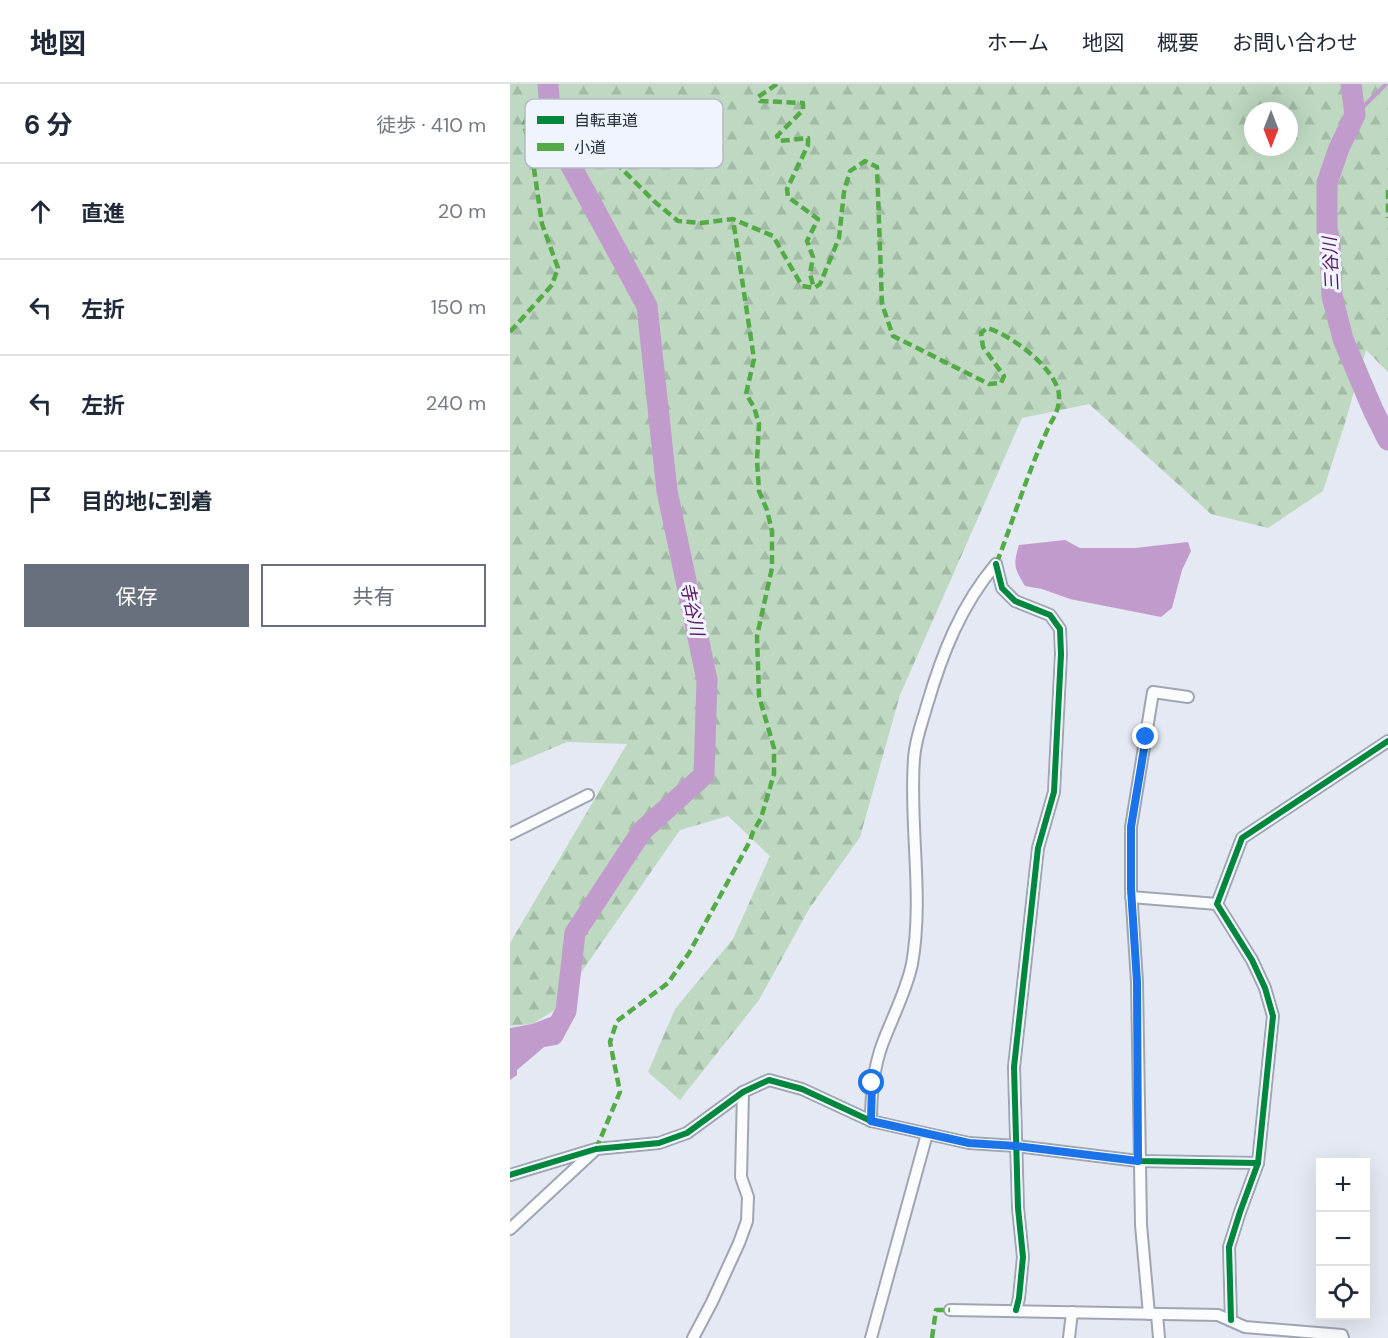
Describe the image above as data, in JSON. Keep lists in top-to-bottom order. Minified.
{"water":["三谷川","寺谷川"],"legend":["自転車道","小道"],"north":"bottom","page":{"header":"地図","nav":["ホーム","地図","概要","お問い合わせ"],"heading":["6 分","徒歩 · 410 m"],"list":[["直進","20 m"],["左折","150 m"],["左折","240 m"],"目的地に到着"],"buttons":["保存","共有"],"map_buttons":["+","−"]}}
